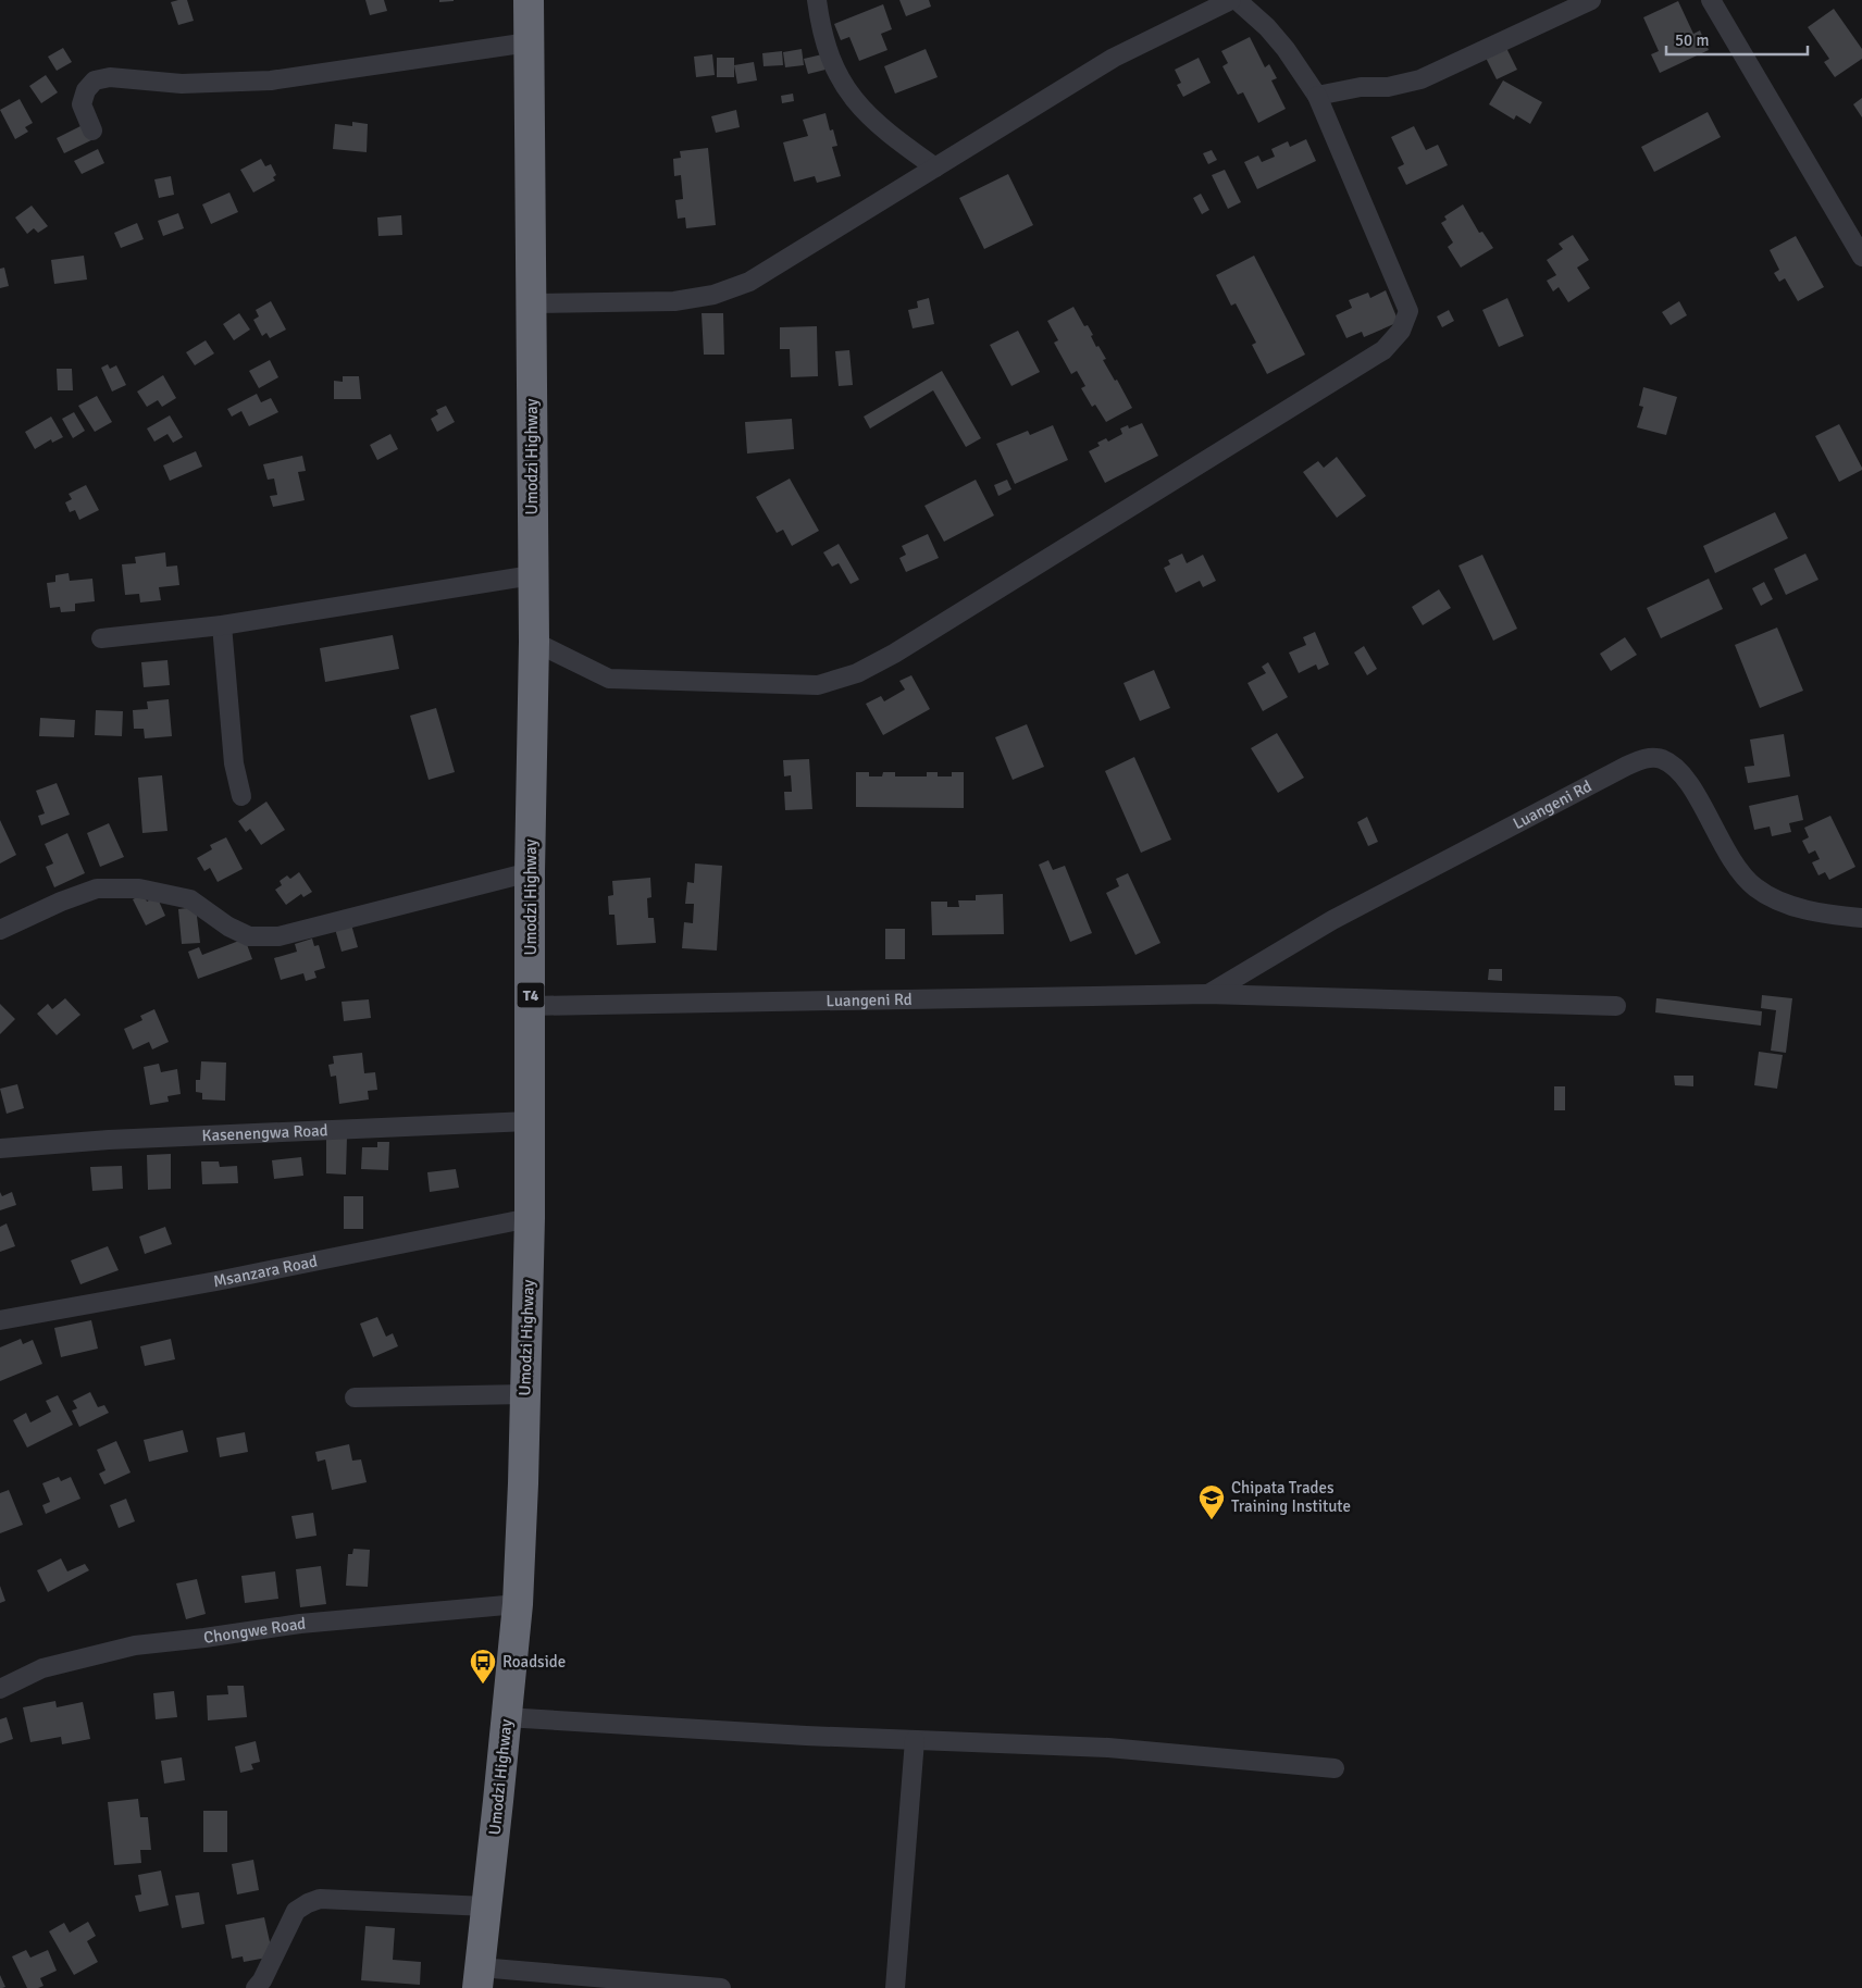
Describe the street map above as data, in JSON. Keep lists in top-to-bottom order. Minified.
{"streets":{"highway":["Umodzi Highway","T4"],"street":["Luangeni Rd","Kasenengwa Road","Msanzara Road","Chongwe Road"]},"crossings":[["Umodzi Highway","Luangeni Rd"],["Umodzi Highway","Kasenengwa Road"],["Umodzi Highway","Msanzara Road"],["Umodzi Highway","Chongwe Road"]],"places":{"school or university":["Chipata Trades Training Institute"],"bus stop":["Roadside"]},"scale_bar":"50 m"}
